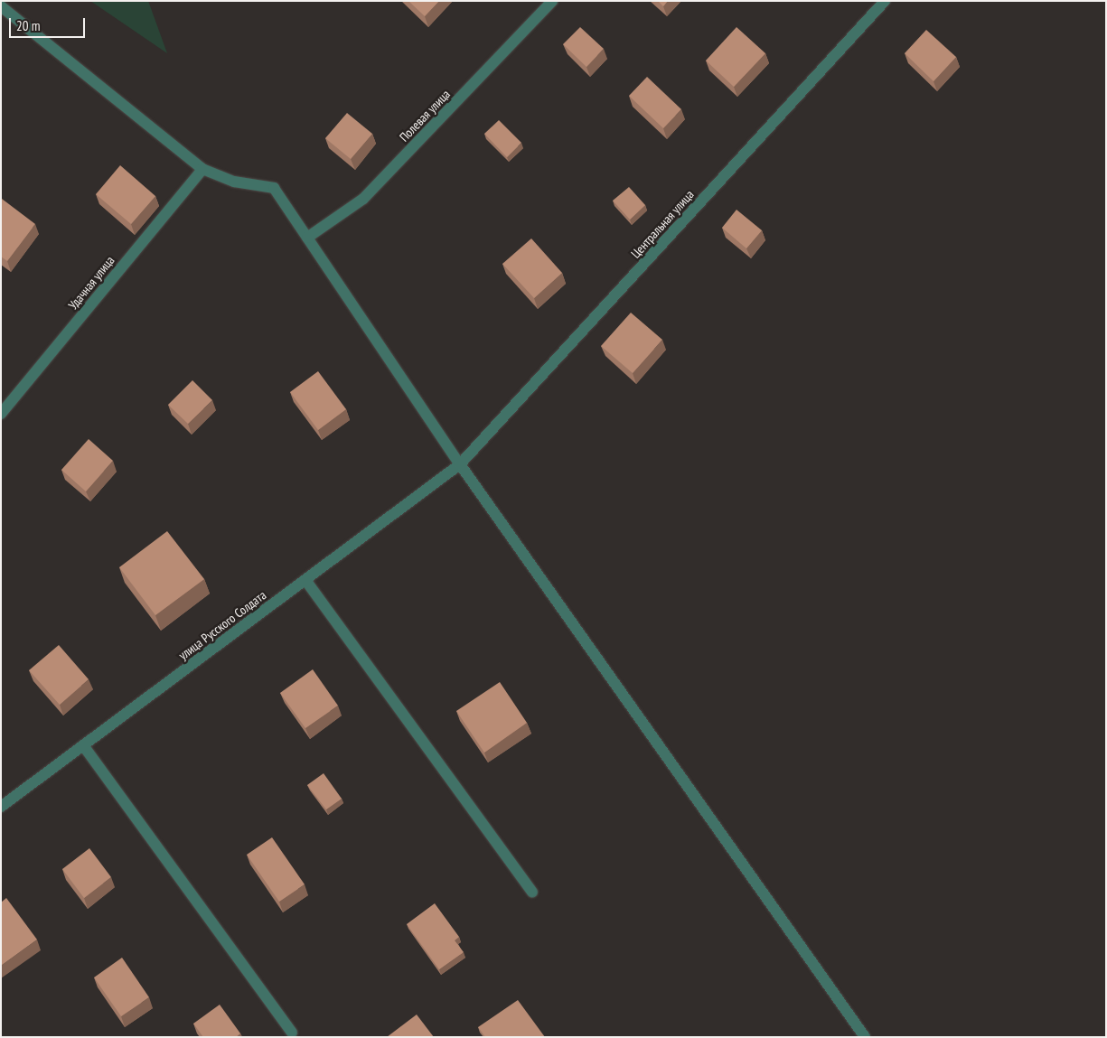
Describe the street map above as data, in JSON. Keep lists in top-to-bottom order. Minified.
{"streets":{"street":["Полевая улица","Центральная улица","Удачная улица","улица Русского Солдата"]},"crossings":[["Центральная улица","улица Русского Солдата"]],"scale_bar":"20 m"}
